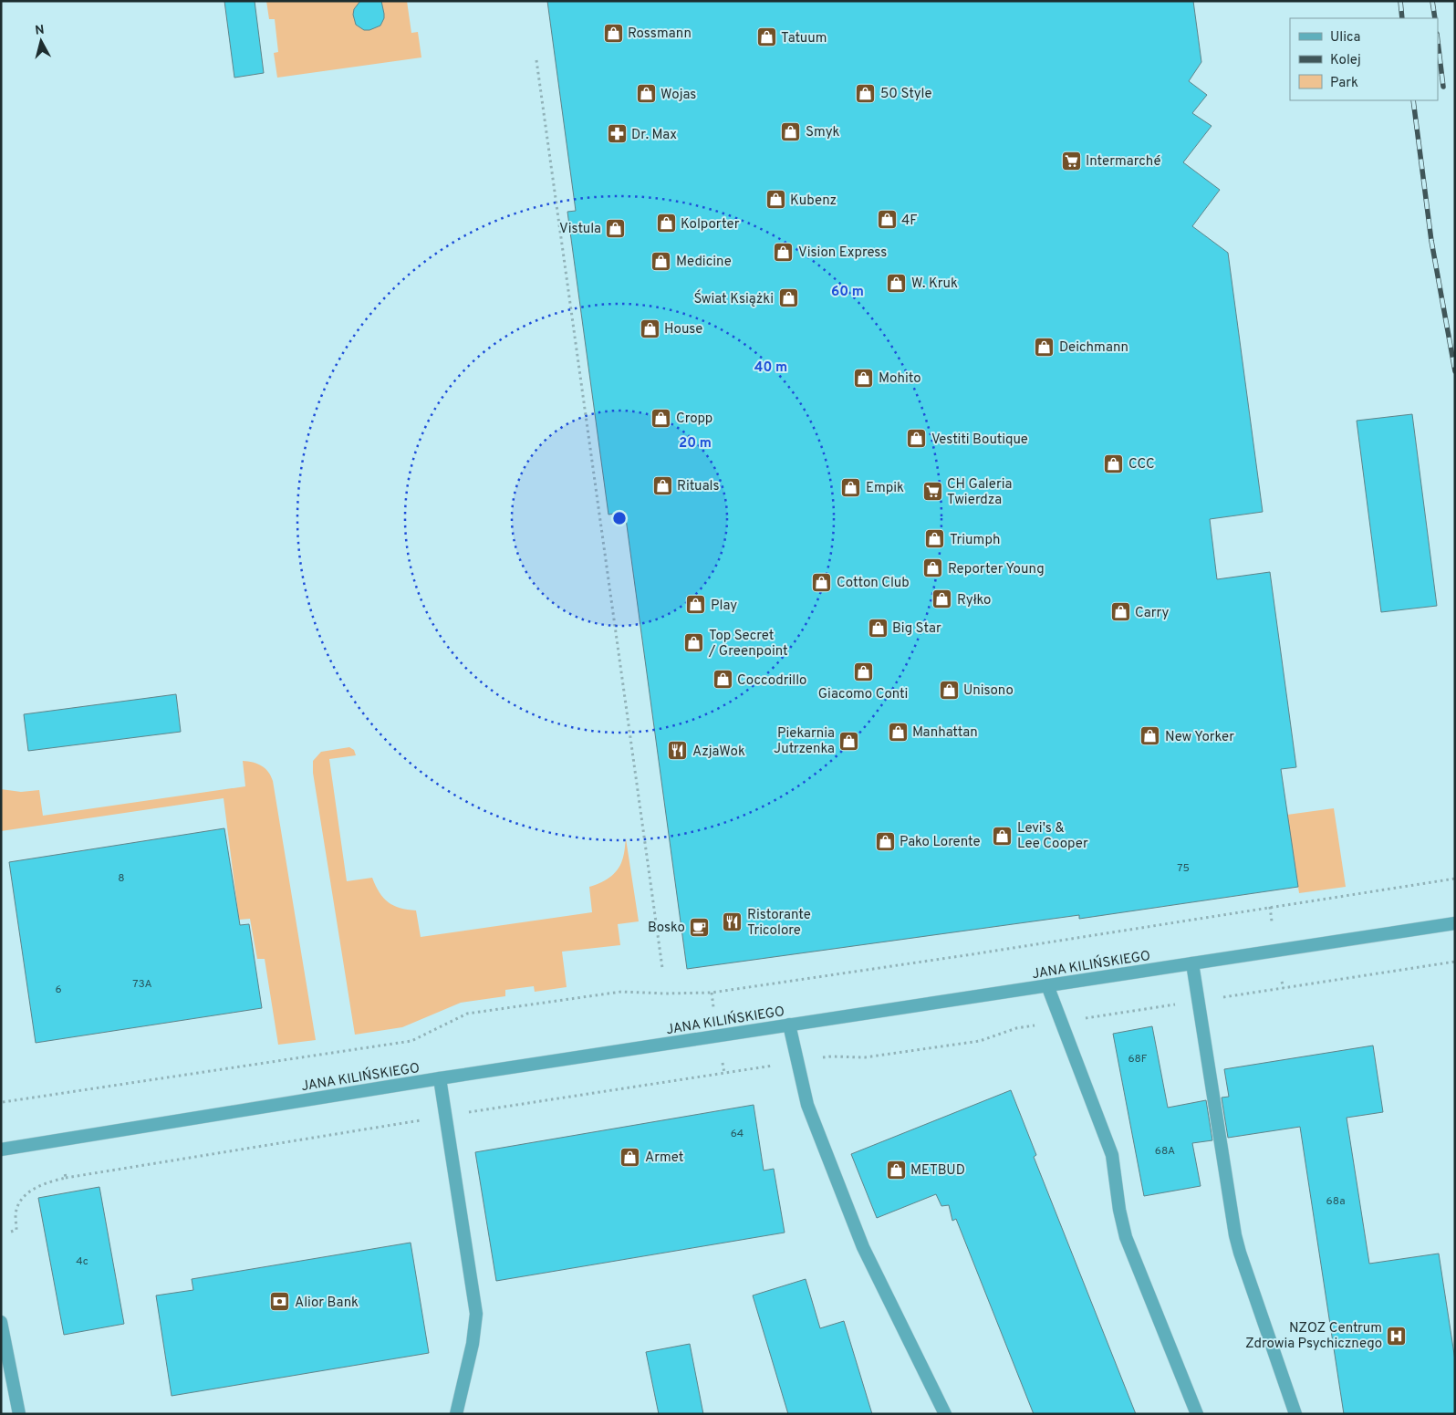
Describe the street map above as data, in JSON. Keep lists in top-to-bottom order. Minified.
{"streets":{"street":["JANA KILIŃSKIEGO"]},"places":{"shop":["Rossmann","Tatuum","50 Style","Wojas","Smyk","Kubenz","4F","Kolporter","Vistula","Vision Express","Medicine","W. Kruk","Świat Książki","House","Deichmann","Mohito","Cropp","Vestiti Boutique","CCC","Rituals","Empik","Triumph","Reporter Young","Cotton Club","Ryłko","Play","Carry","Big Star","Top Secret / Greenpoint","Giacomo Conti","Coccodrillo","Unisono","Manhattan","New Yorker","Piekarnia Jutrzenka","Levi's & Lee Cooper","Pako Lorente","Armet","METBUD"],"pharmacy":["Dr. Max"],"supermarket":["Intermarché","CH Galeria Twierdza"],"restaurant":["AzjaWok","Ristorante Tricolore"],"cafe":["Bosko"],"bank":["Alior Bank"],"hospital":["NZOZ Centrum Zdrowia Psychicznego"]},"house_numbers":["75","8","73A","6","68F","64","68A","68a","4c"],"legend":["Ulica","Kolej","Park"],"north":"top","rings":["60 m","40 m","20 m"]}
